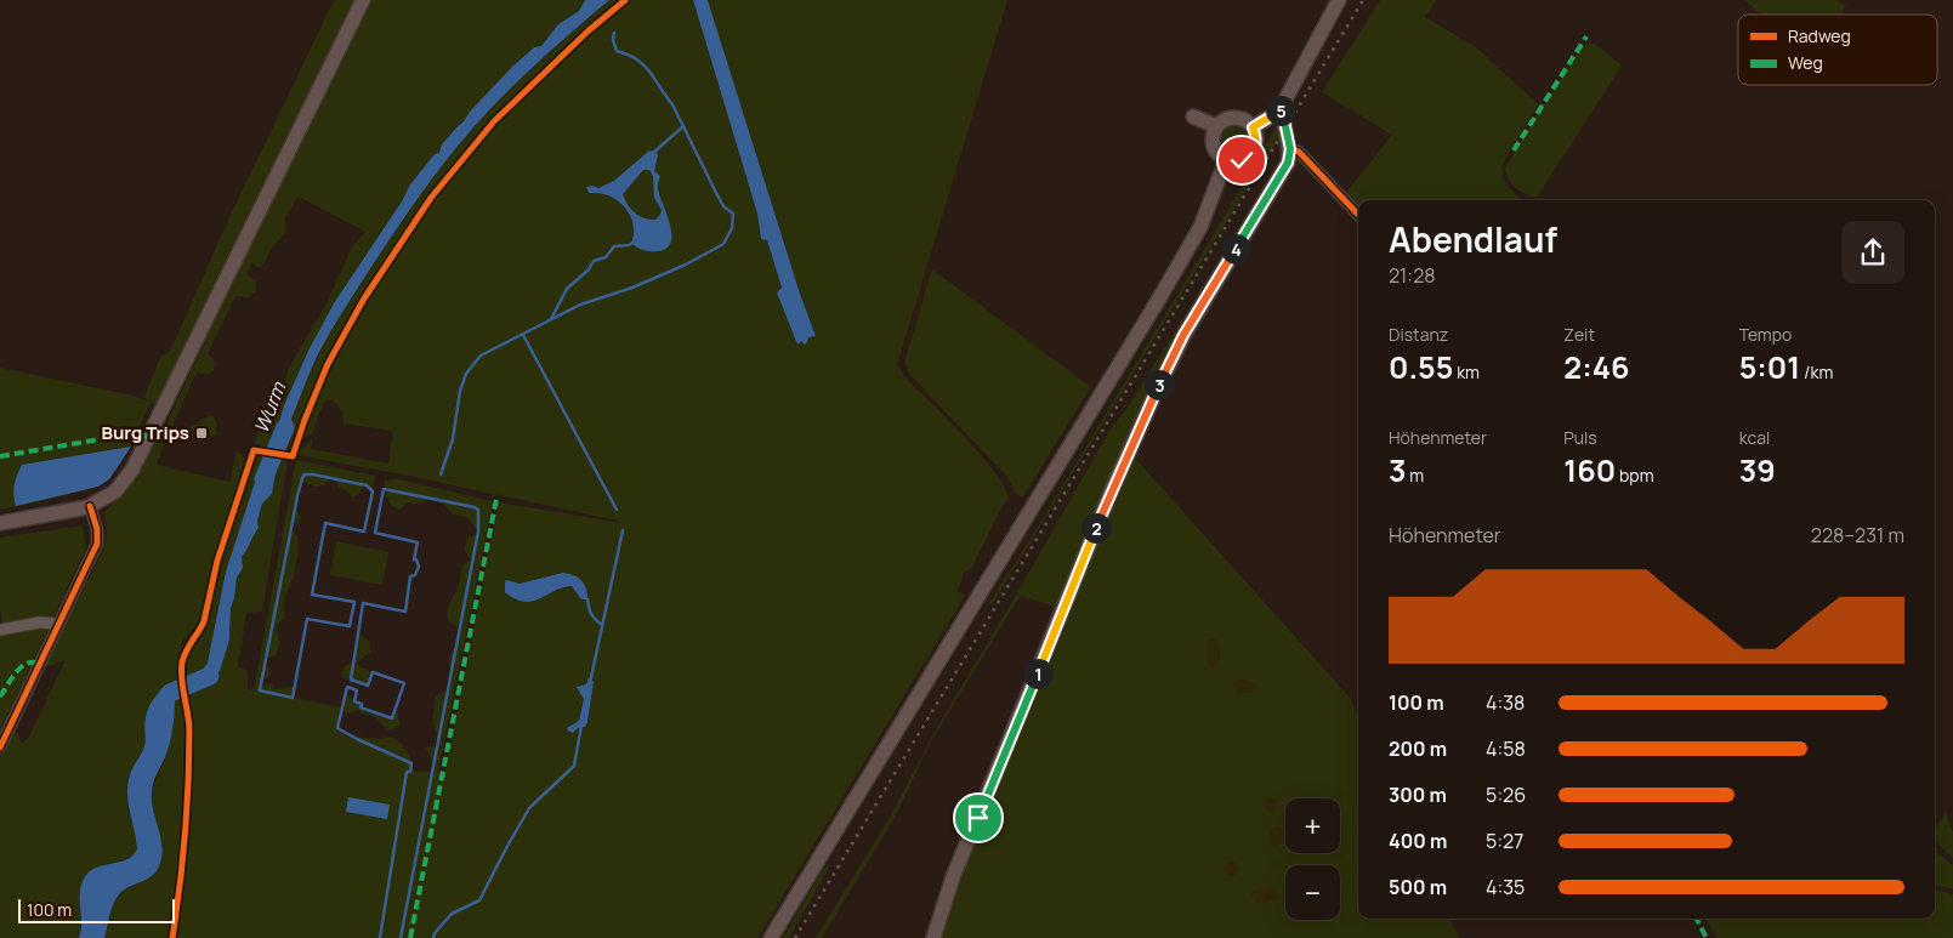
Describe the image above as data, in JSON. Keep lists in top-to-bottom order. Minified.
{"water":["Wurm"],"places":{"transit":["Burg Trips"]},"legend":["Radweg","Weg"],"scale_bar":"100 m","page":{"pins":["5","4","3","2","1"],"heading":["Abendlauf","21:28"],"stats":[["Distanz","0.55 km"],["Zeit","2:46"],["Tempo","5:01 /km"],["Höhenmeter","3 m"],["Puls","160 bpm"],["kcal","39"]],"chart":["Höhenmeter","228–231 m"],"list":[{"name":"100 m","note":"4:38"},{"name":"200 m","note":"4:58"},{"name":"300 m","note":"5:26"},{"name":"400 m","note":"5:27"},{"name":"500 m","note":"4:35"}],"map_buttons":["+","−"],"scale":"100 m"}}
